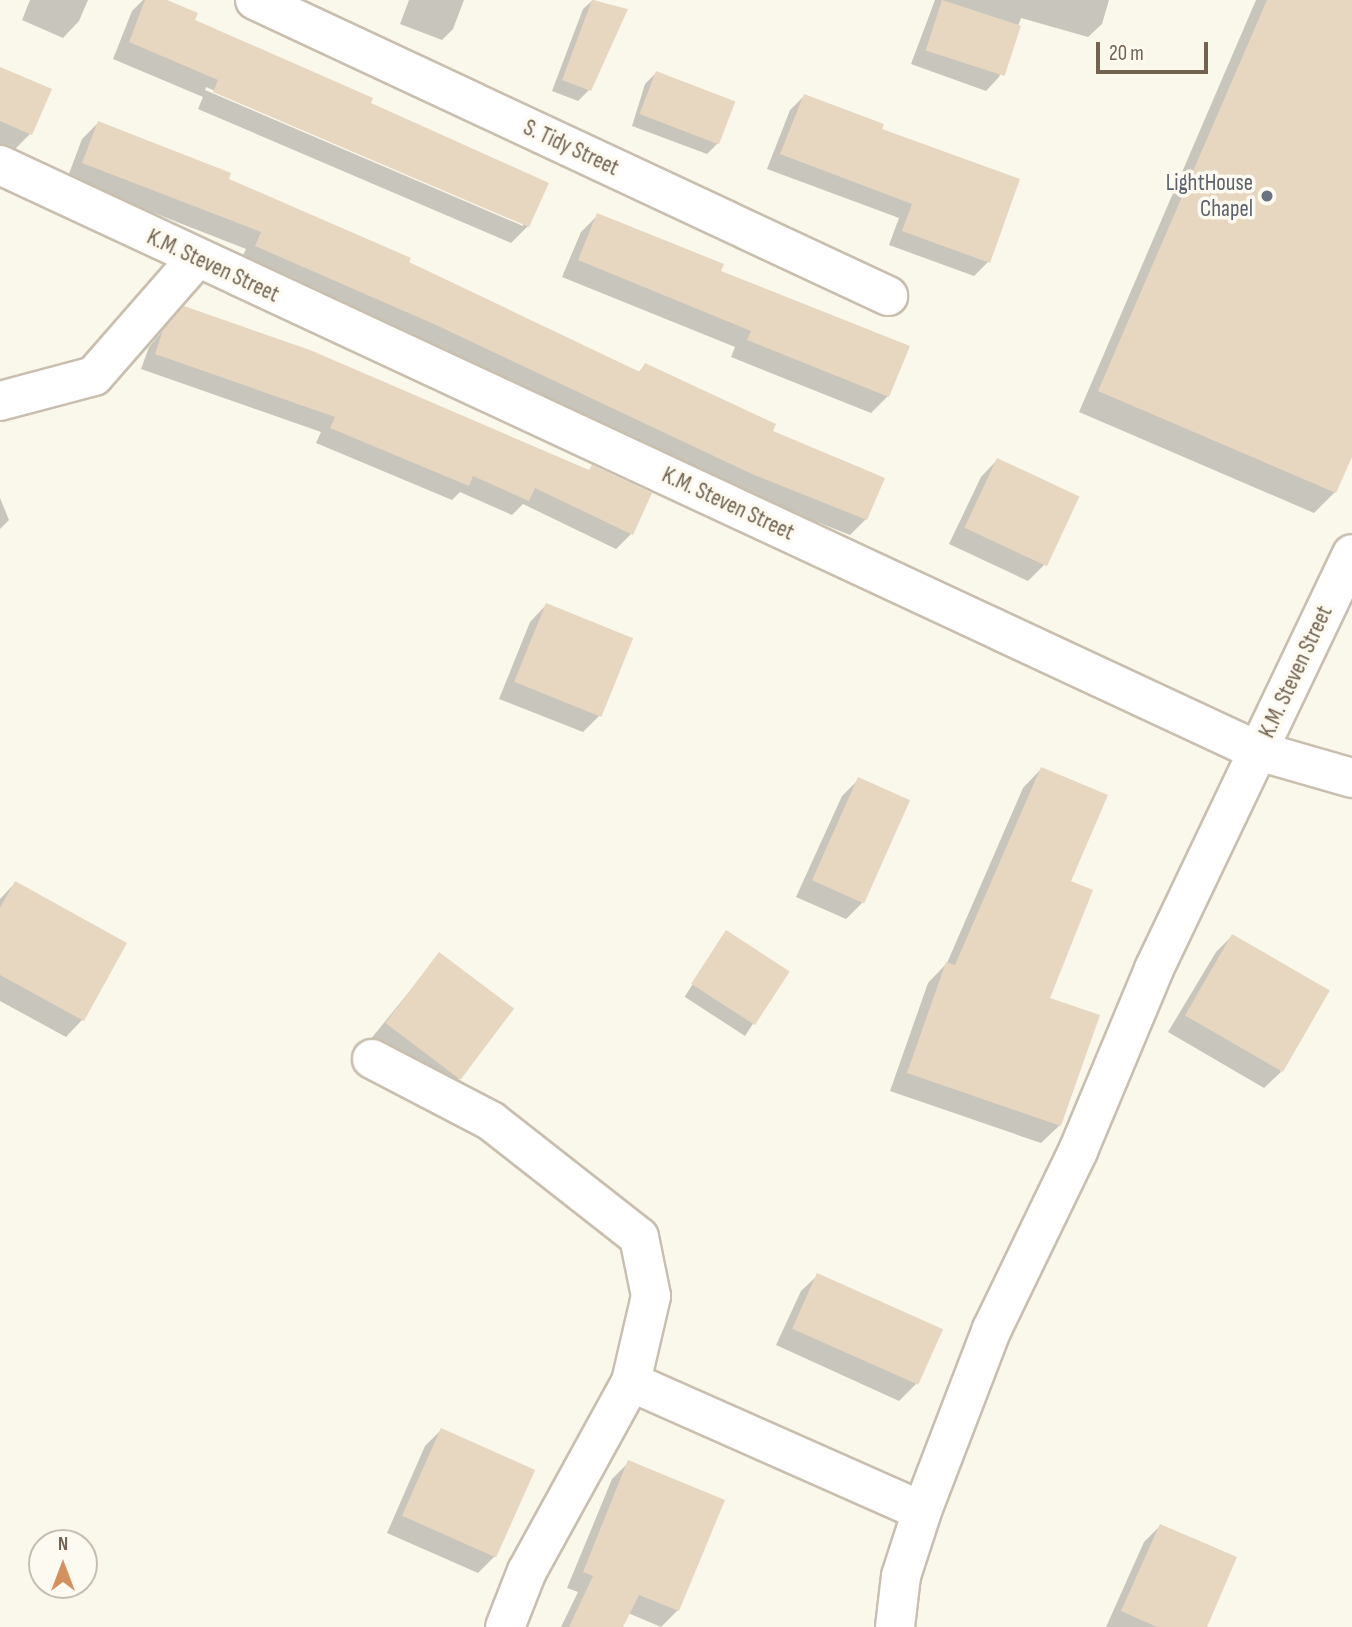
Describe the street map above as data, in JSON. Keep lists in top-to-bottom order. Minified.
{"streets":{"street":["S. Tidy Street","K.M. Steven Street"]},"places":["LightHouse Chapel"],"scale_bar":"20 m","north":"top"}
